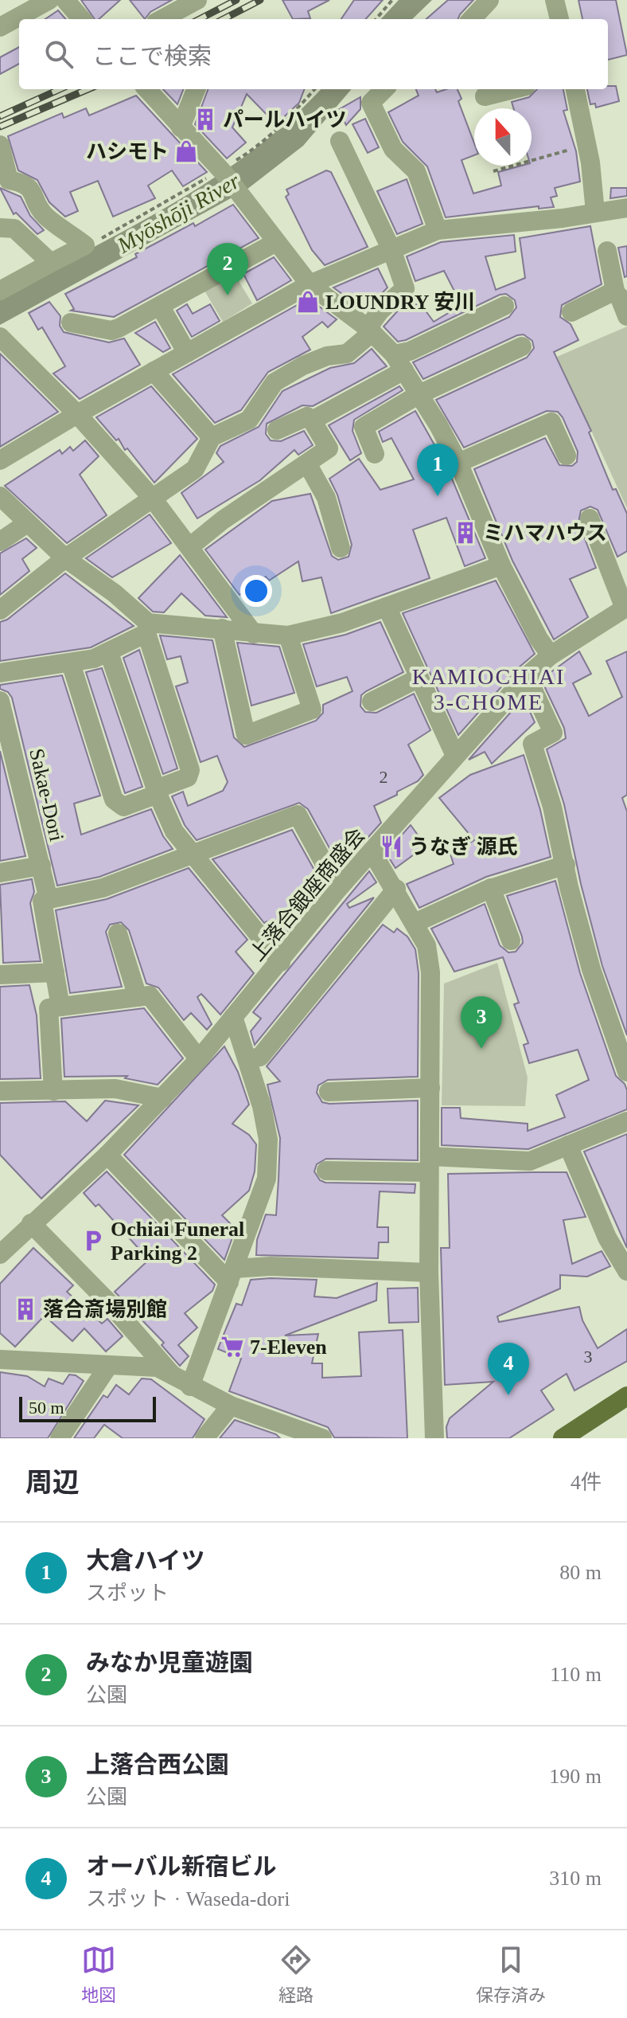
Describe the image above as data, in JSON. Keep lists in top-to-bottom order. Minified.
{"streets":{"street":["Sakae-Dori","上落合銀座商盛会"]},"districts":["KAMIOCHIAI 3-CHOME"],"water":["Myōshōji River"],"places":{"building":["パールハイツ","ミハマハウス","落合斎場別館"],"shop":["ハシモト","LOUNDRY 安川"],"restaurant":["うなぎ 源氏"],"parking":["Ochiai Funeral Parking 2"],"supermarket":["7-Eleven"]},"house_numbers":["2","3"],"scale_bar":"50 m","north":"top","page":{"search":"ここで検索","pins":["2","1","3","4"],"scale":"50 m","heading":["周辺","4件"],"list":[{"mark":"1","name":"大倉ハイツ","note":"スポット","value":"80 m"},{"mark":"2","name":"みなか児童遊園","note":"公園","value":"110 m"},{"mark":"3","name":"上落合西公園","note":"公園","value":"190 m"},{"mark":"4","name":"オーバル新宿ビル","note":"スポット · Waseda-dori","value":"310 m"}],"nav":["地図","経路","保存済み"]}}
